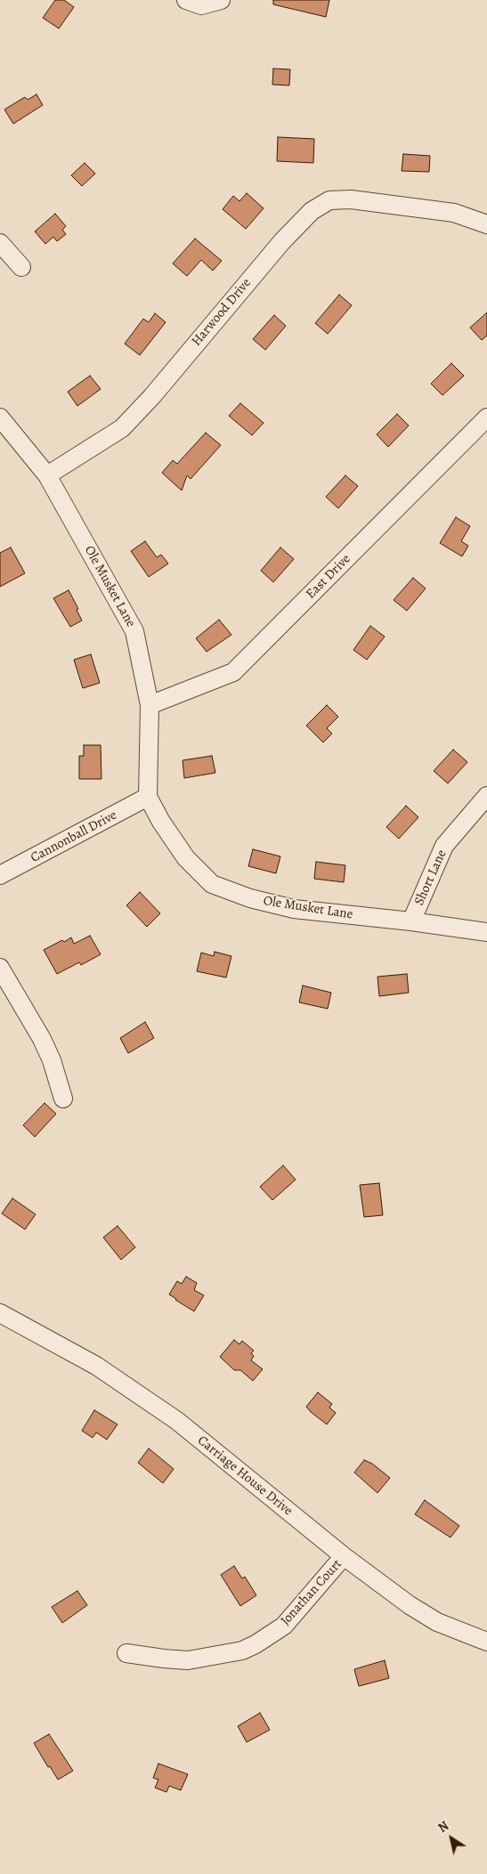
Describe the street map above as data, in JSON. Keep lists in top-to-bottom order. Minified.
{"streets":{"street":["Harwood Drive","East Drive","Ole Musket Lane","Cannonball Drive","Short Lane","Carriage House Drive","Jonathan Court"]},"crossings":[["Harwood Drive","Ole Musket Lane"],["East Drive","Ole Musket Lane"],["Ole Musket Lane","Cannonball Drive"],["Ole Musket Lane","Short Lane"],["Carriage House Drive","Jonathan Court"]],"north":"top left"}
